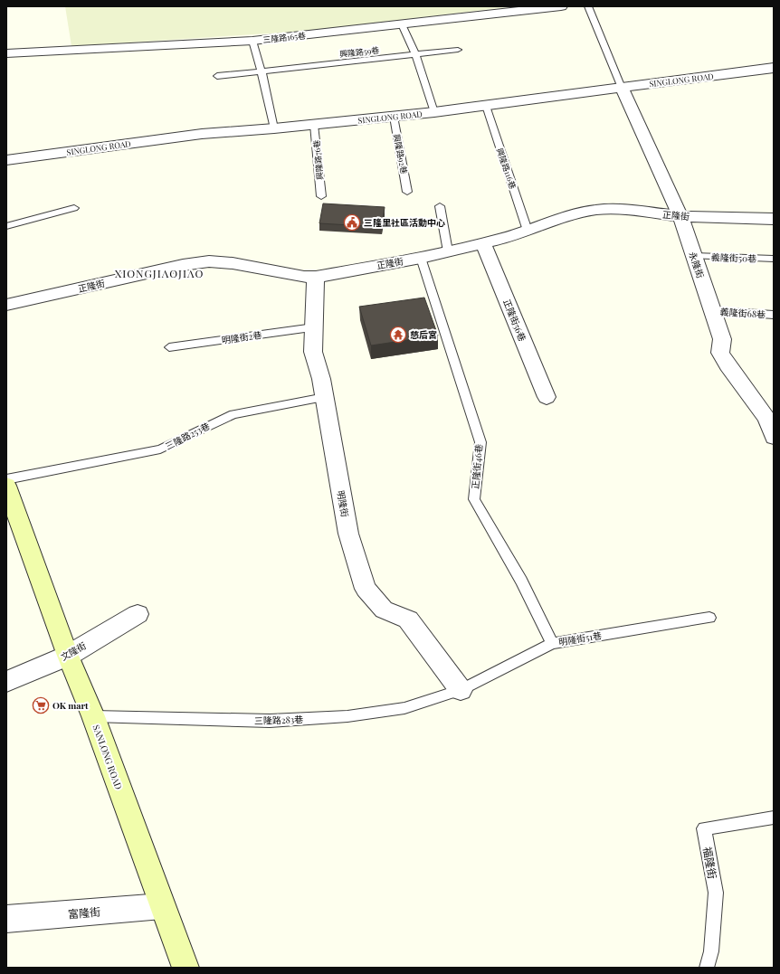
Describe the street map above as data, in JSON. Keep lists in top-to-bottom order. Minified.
{"streets":{"street":["三隆路165巷","SINGLONG ROAD","正隆街","永隆街","正隆街56巷","明隆街","文隆街","SANLONG ROAD","富隆街"],"lane":["興隆路59巷","興隆路92巷","興隆路76巷","興隆路116巷","義隆街50巷","義隆街68巷","明隆街2巷","三隆路253巷","正隆街46巷","明隆街51巷","三隆路283巷","福隆街"]},"crossings":[["SINGLONG ROAD","興隆路92巷"],["SINGLONG ROAD","興隆路76巷"],["SINGLONG ROAD","興隆路116巷"],["SINGLONG ROAD","永隆街"],["興隆路116巷","正隆街"],["正隆街","永隆街"],["正隆街","正隆街56巷"],["正隆街","正隆街46巷"],["正隆街","明隆街"],["義隆街50巷","永隆街"],["永隆街","義隆街68巷"],["明隆街2巷","明隆街"],["三隆路253巷","明隆街"],["正隆街46巷","明隆街51巷"],["明隆街","明隆街51巷"],["明隆街","三隆路283巷"],["明隆街51巷","三隆路283巷"],["文隆街","SANLONG ROAD"],["三隆路283巷","SANLONG ROAD"],["SANLONG ROAD","富隆街"]],"districts":["XIONGJIAOJIAO"],"places":{"public building":["三隆里社區活動中心"],"temple":["慈后宮"],"supermarket":["OK mart"]}}
